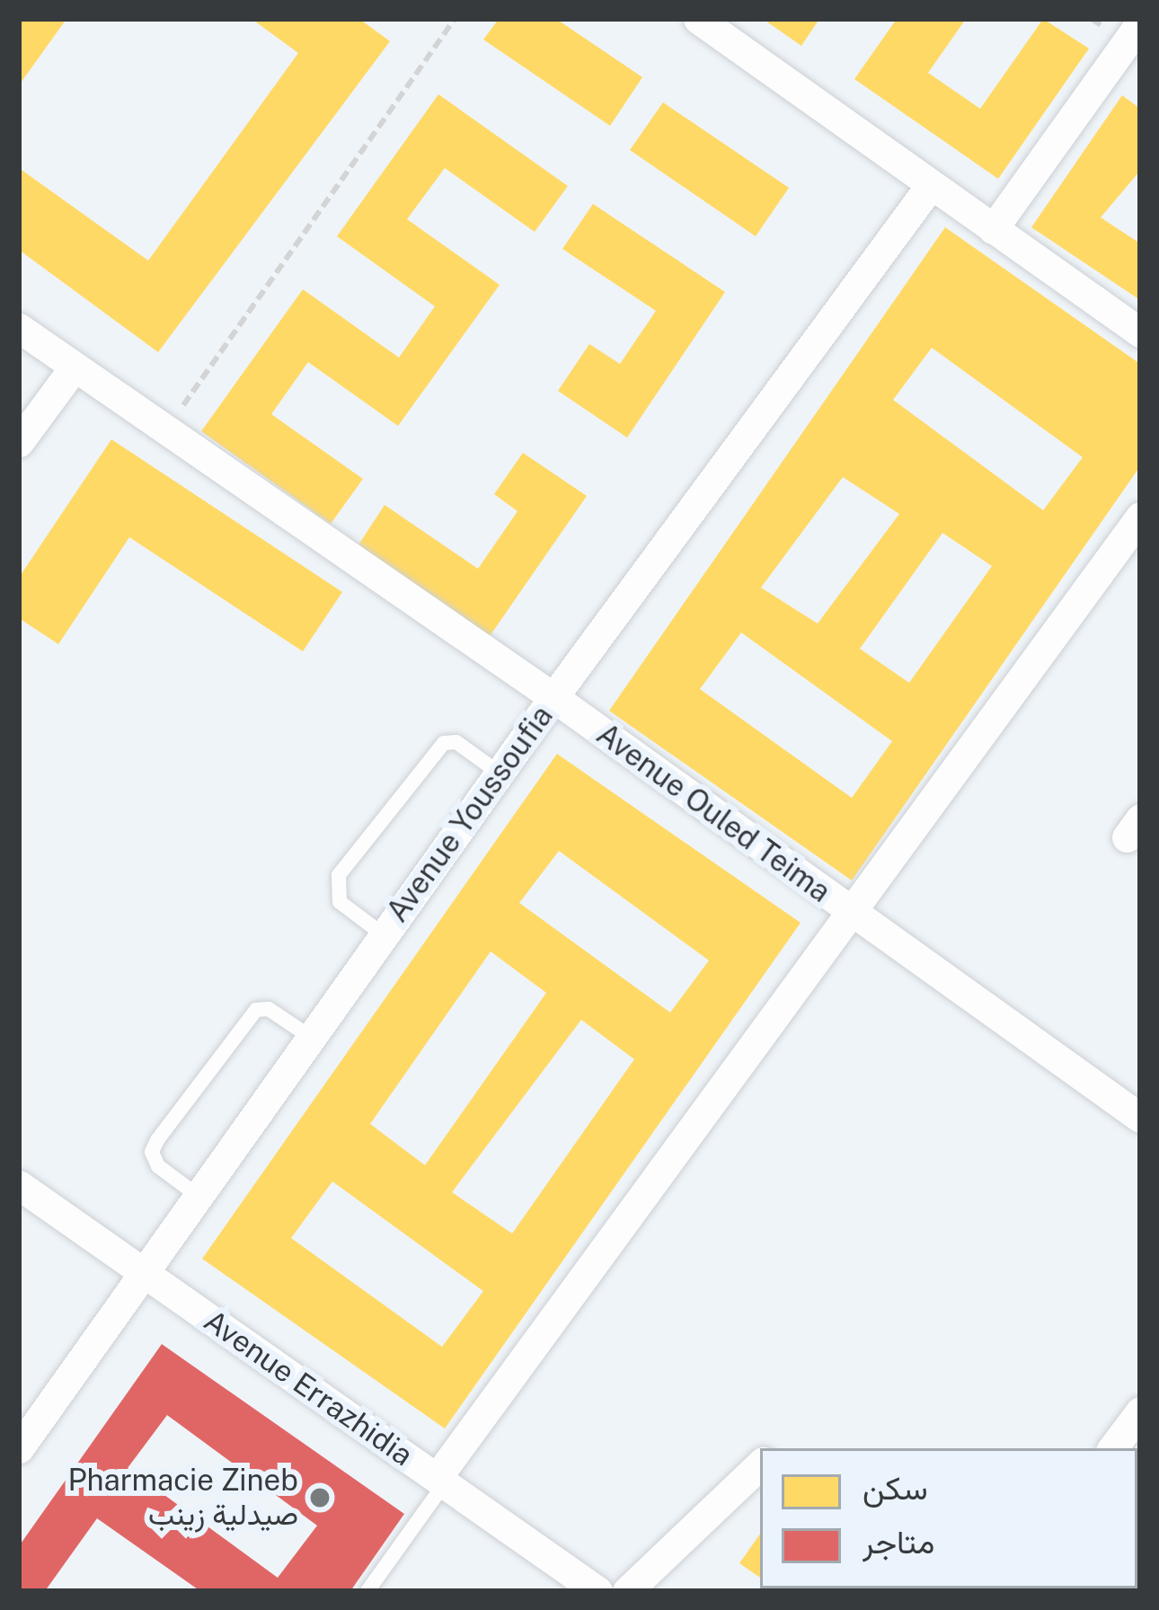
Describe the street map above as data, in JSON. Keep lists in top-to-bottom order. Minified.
{"streets":{"street":["Avenue Ouled Teima","Avenue Youssoufia","Avenue Errazhidia"]},"crossings":[["Avenue Ouled Teima","Avenue Youssoufia"],["Avenue Youssoufia","Avenue Errazhidia"]],"places":["Pharmacie Zineb صيدلية زينب"],"legend":["سكن","متاجر"]}
